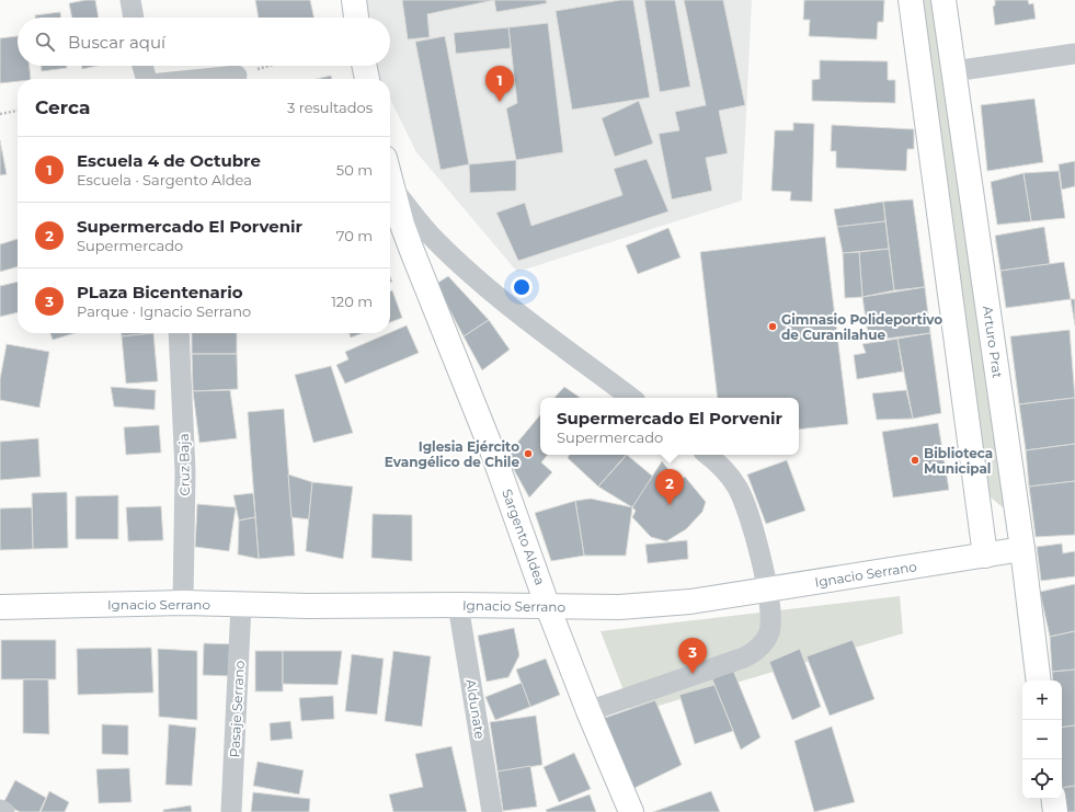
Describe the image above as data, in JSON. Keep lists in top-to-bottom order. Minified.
{"streets":{"main road":["Arturo Prat","Sargento Aldea","Ignacio Serrano"],"street":["Cruz Baja","Pasaje Serrano","Aldunate"]},"crossings":[["Arturo Prat","Ignacio Serrano"],["Cruz Baja","Ignacio Serrano"],["Sargento Aldea","Ignacio Serrano"],["Ignacio Serrano","Pasaje Serrano"],["Ignacio Serrano","Aldunate"]],"places":["Gimnasio Polideportivo de Curanilahue","Iglesia Ejército Evangélico de Chile","Biblioteca Municipal"],"page":{"search":"Buscar aquí","pins":["1","2","3"],"heading":["Cerca","3 resultados"],"list":[{"mark":"1","name":"Escuela 4 de Octubre","note":"Escuela · Sargento Aldea","value":"50 m"},{"mark":"2","name":"Supermercado El Porvenir","note":"Supermercado","value":"70 m"},{"mark":"3","name":"PLaza Bicentenario","note":"Parque · Ignacio Serrano","value":"120 m"}],"popup":["Supermercado El Porvenir","Supermercado"],"map_buttons":["+","−"]}}
